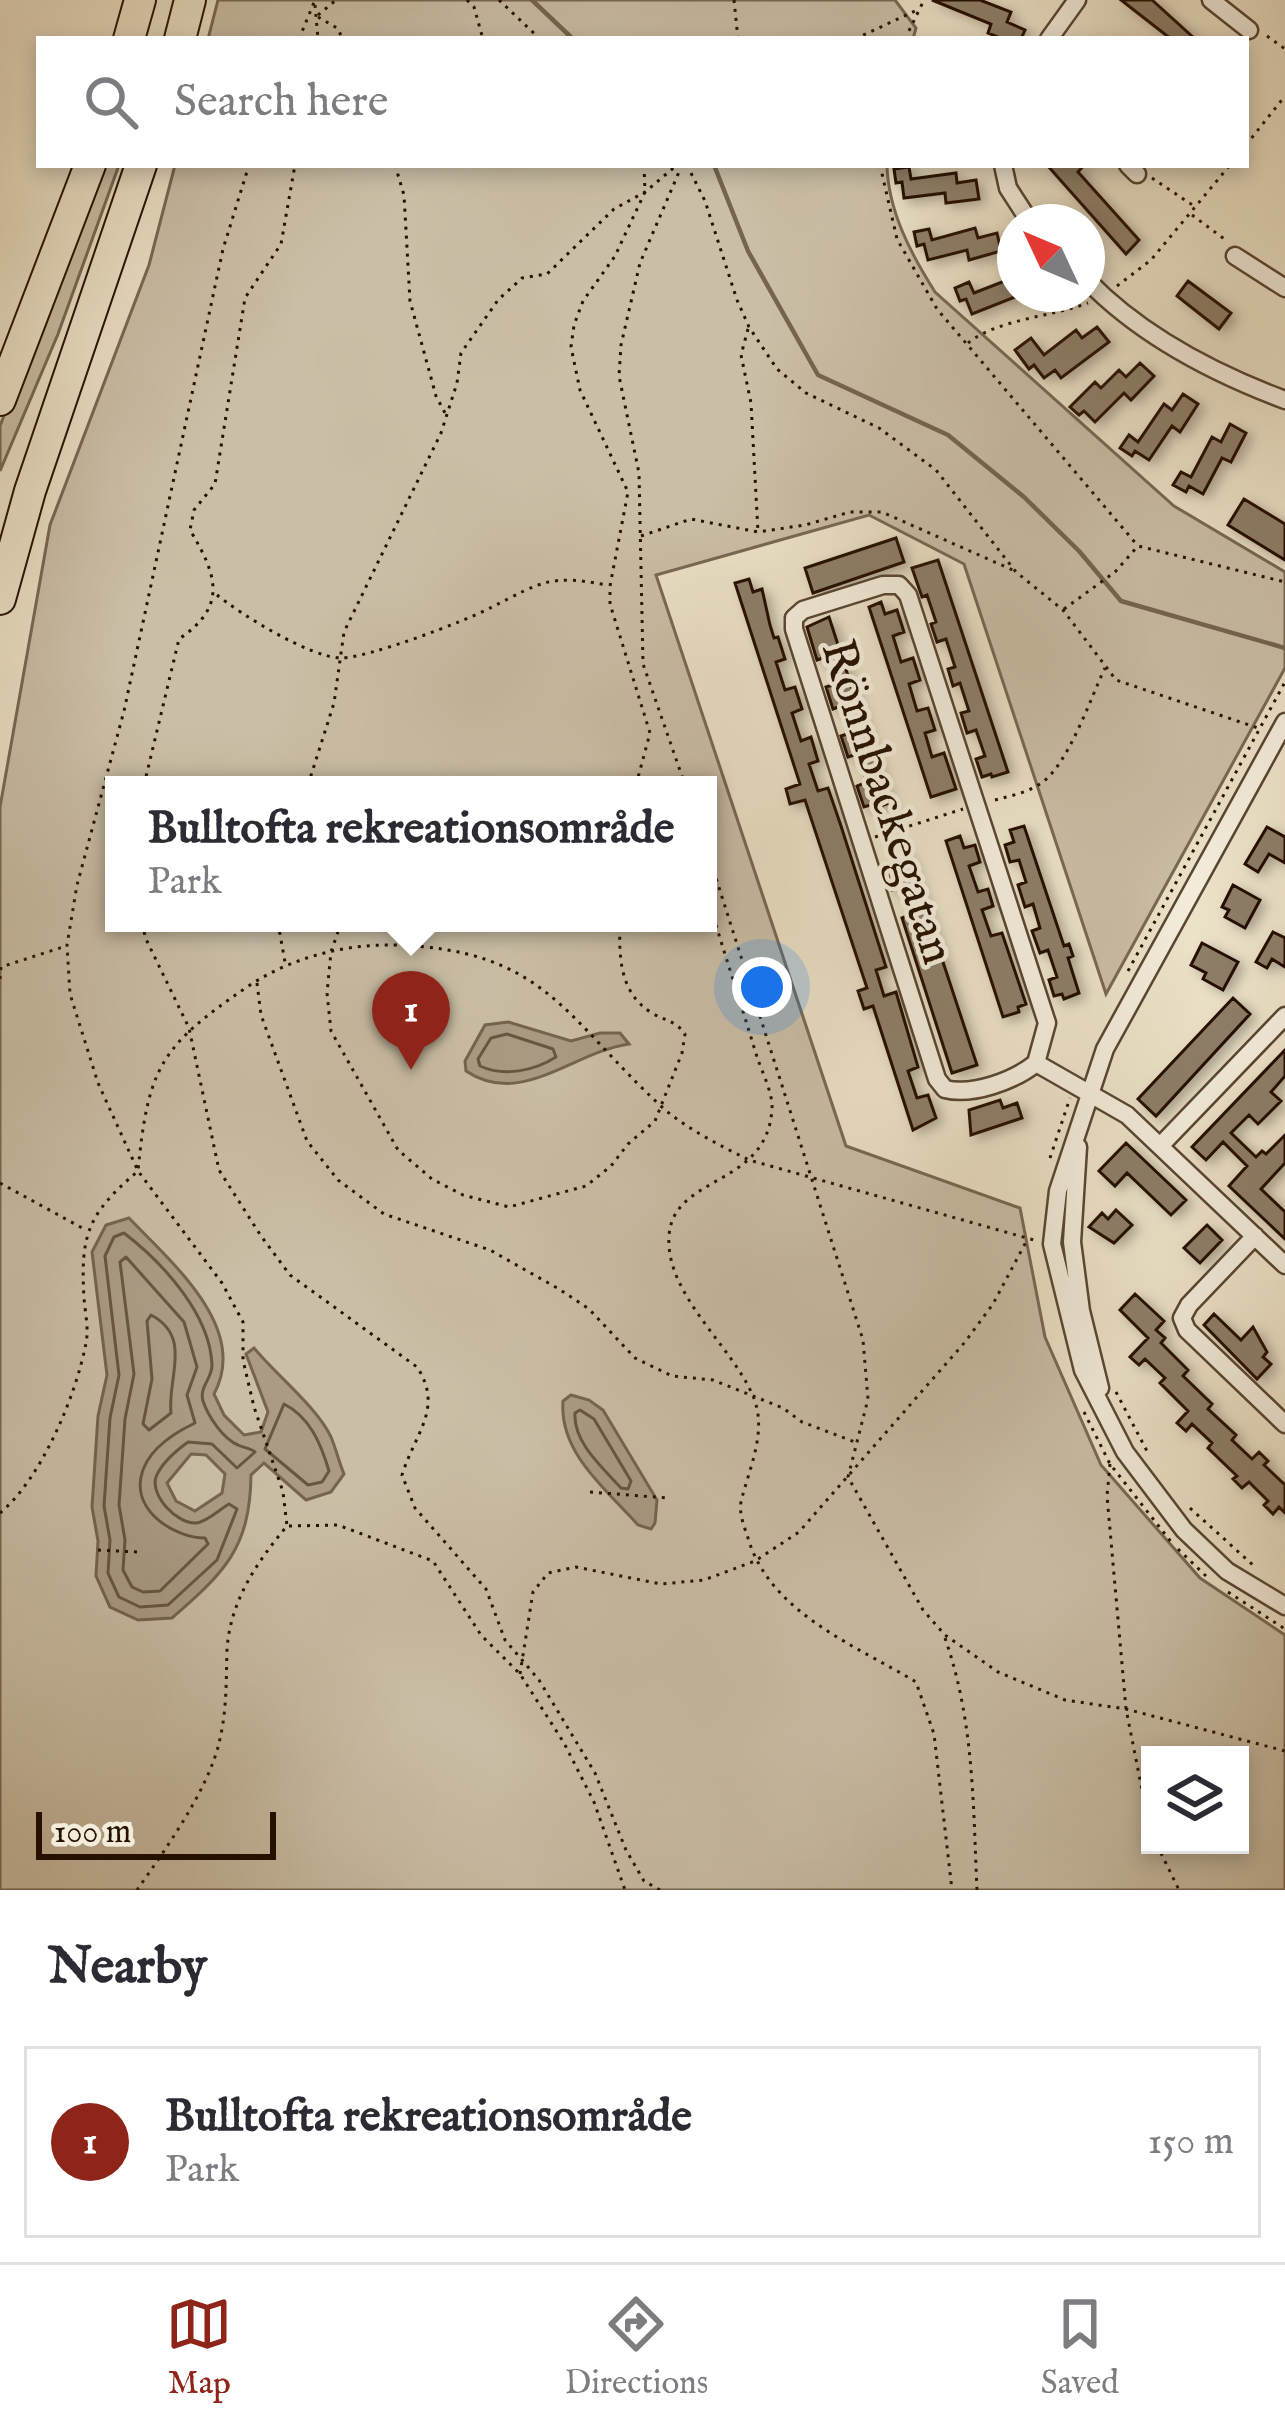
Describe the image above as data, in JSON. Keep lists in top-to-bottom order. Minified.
{"streets":{"street":["Rönnbackegatan"]},"scale_bar":"100 m","north":"top left","page":{"search":"Search here","popup":["Bulltofta rekreationsområde","Park"],"pins":"1","scale":"100 m","heading":"Nearby","list":[{"mark":"1","name":"Bulltofta rekreationsområde","note":"Park","value":"150 m"}],"nav":["Map","Directions","Saved"]}}
